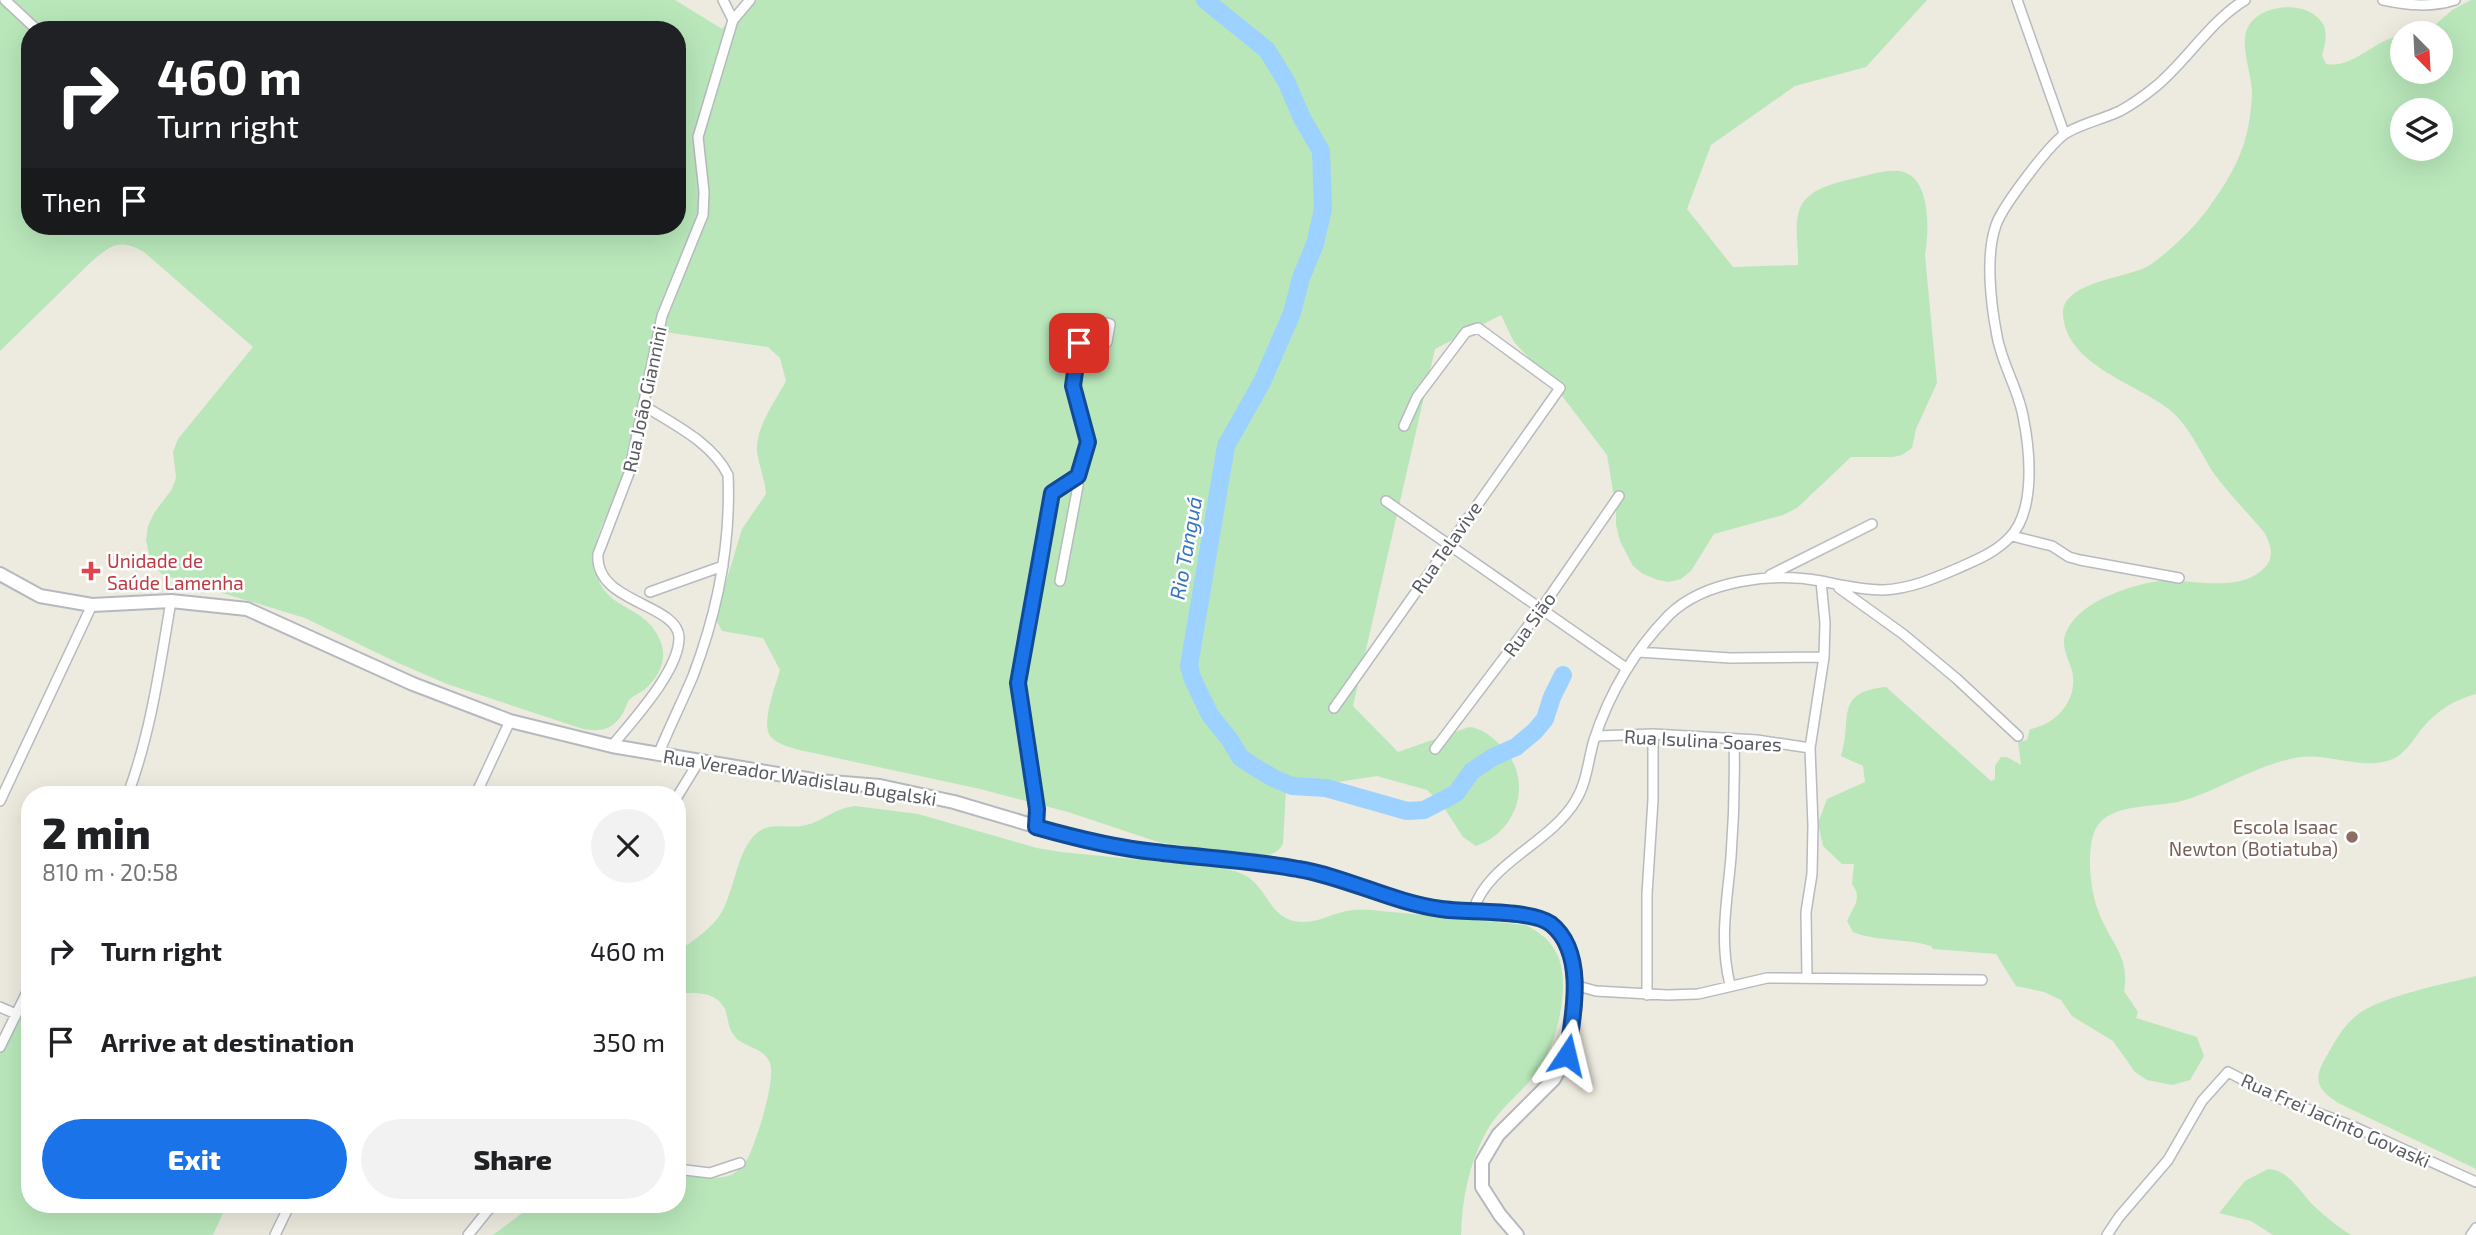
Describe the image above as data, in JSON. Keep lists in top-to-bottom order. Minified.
{"streets":{"main road":["Rua Vereador Wadislau Bugalski"],"street":["Rua João Giannini","Rua Telavive","Rua Sião","Rua Isulina Soares","Rua Frei Jacinto Govaski"]},"crossings":[["Rua João Giannini","Rua Vereador Wadislau Bugalski"]],"water":["Rio Tanguá"],"places":{"health":["Unidade de Saúde Lamenha"],"other":["Escola Isaac Newton (Botiatuba)"]},"north":"bottom right","page":{"turn":["460 m","Turn right"],"then":"Then","heading":["2 min","810 m · 20:58"],"list":[{"name":"Turn right","value":"460 m"},{"name":"Arrive at destination","value":"350 m"}],"buttons":["Exit","Share"]}}
